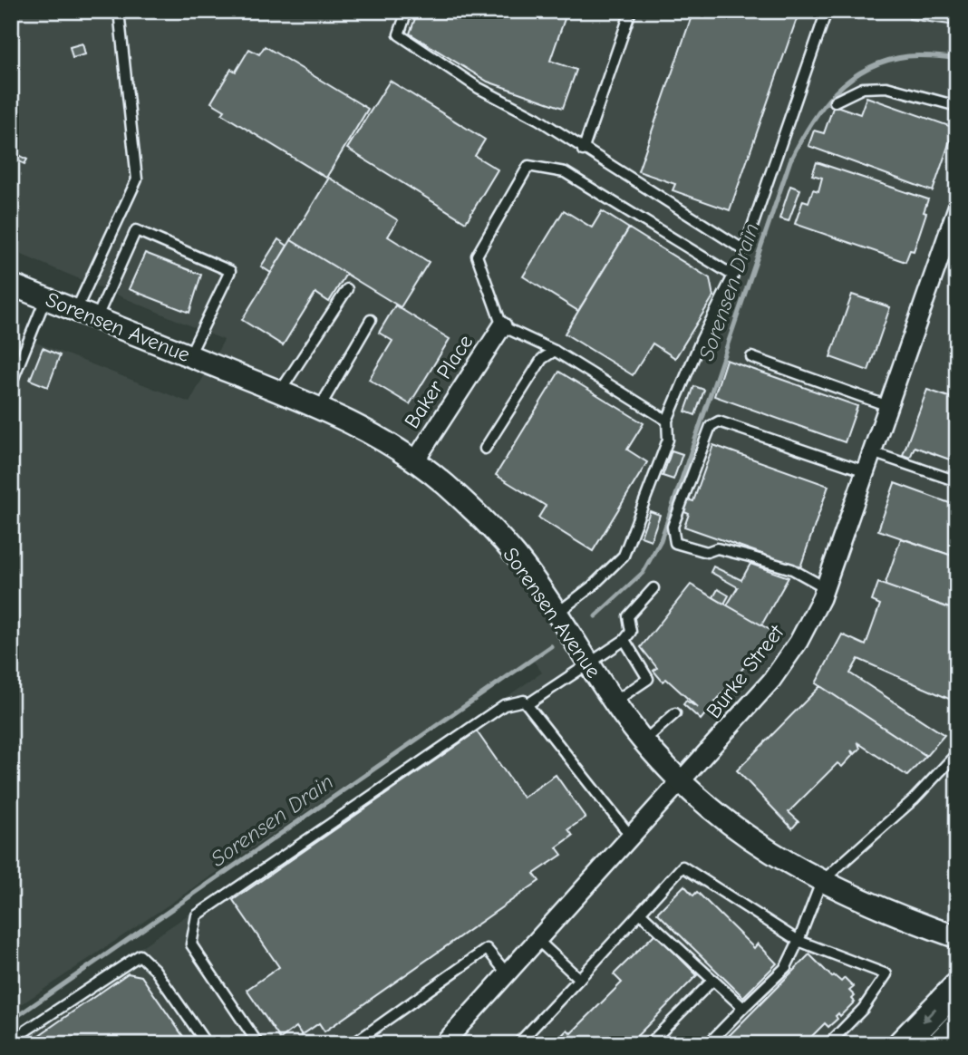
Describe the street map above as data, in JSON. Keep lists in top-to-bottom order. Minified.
{"streets":{"street":["Sorensen Avenue","Baker Place","Burke Street"]},"crossings":[["Sorensen Avenue","Baker Place"],["Sorensen Avenue","Burke Street"]],"water":["Sorensen Drain"]}
